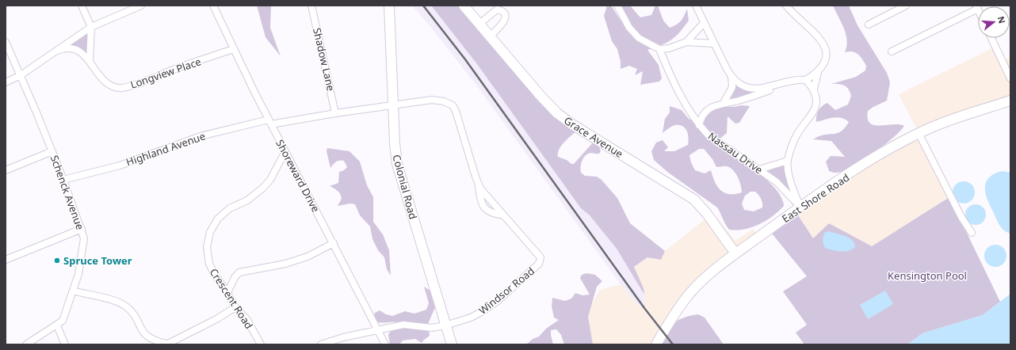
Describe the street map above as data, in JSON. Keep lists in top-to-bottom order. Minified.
{"streets":{"street":["Shadow Lane","Longview Place","Grace Avenue","Highland Avenue","Nassau Drive","Shoreward Drive","Colonial Road","Schenck Avenue","East Shore Road","Windsor Road","Crescent Road"]},"crossings":[["Shadow Lane","Highland Avenue"],["Longview Place","Shoreward Drive"],["Grace Avenue","East Shore Road"],["Highland Avenue","Shoreward Drive"],["Highland Avenue","Colonial Road"],["Highland Avenue","Schenck Avenue"],["Nassau Drive","East Shore Road"],["Shoreward Drive","Windsor Road"],["Shoreward Drive","Crescent Road"],["Colonial Road","Windsor Road"]],"parks":["Kensington Pool"],"places":["Spruce Tower"],"north":"right"}
